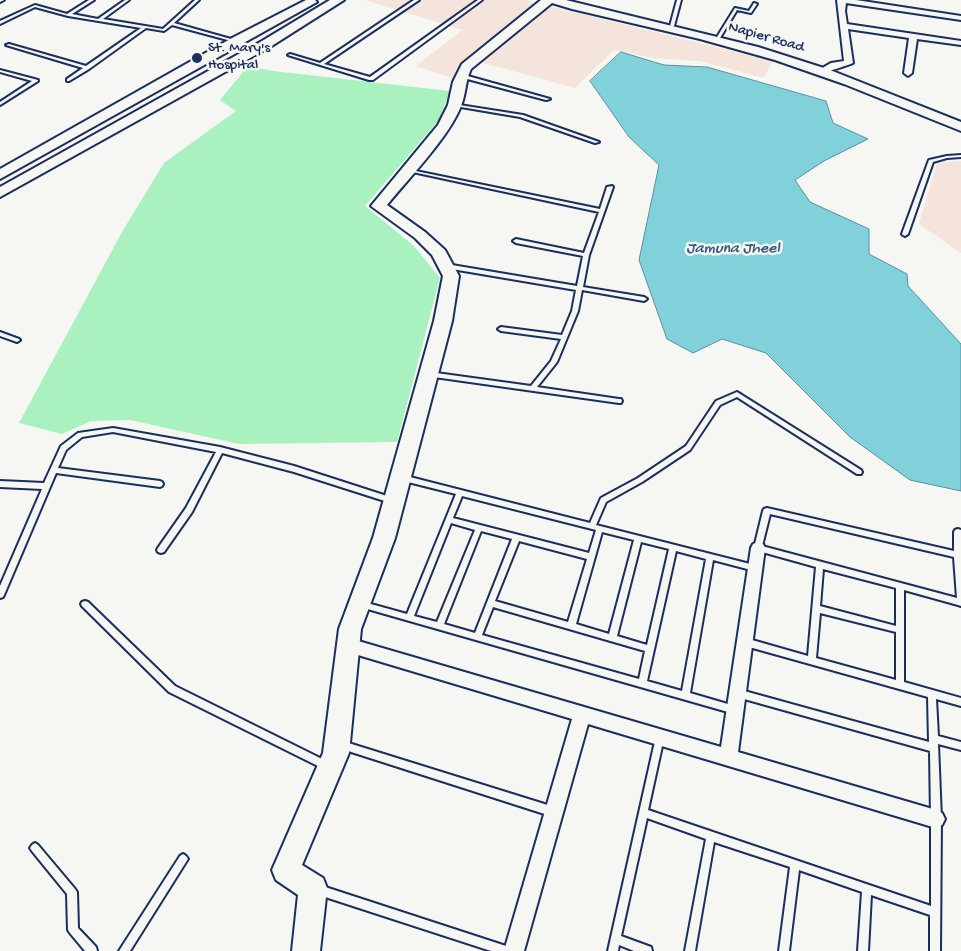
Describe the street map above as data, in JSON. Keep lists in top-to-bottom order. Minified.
{"streets":{"main road":["Napier Road"]},"water":["Jamuna Jheel"],"places":["St. Mary's Hospital"]}
